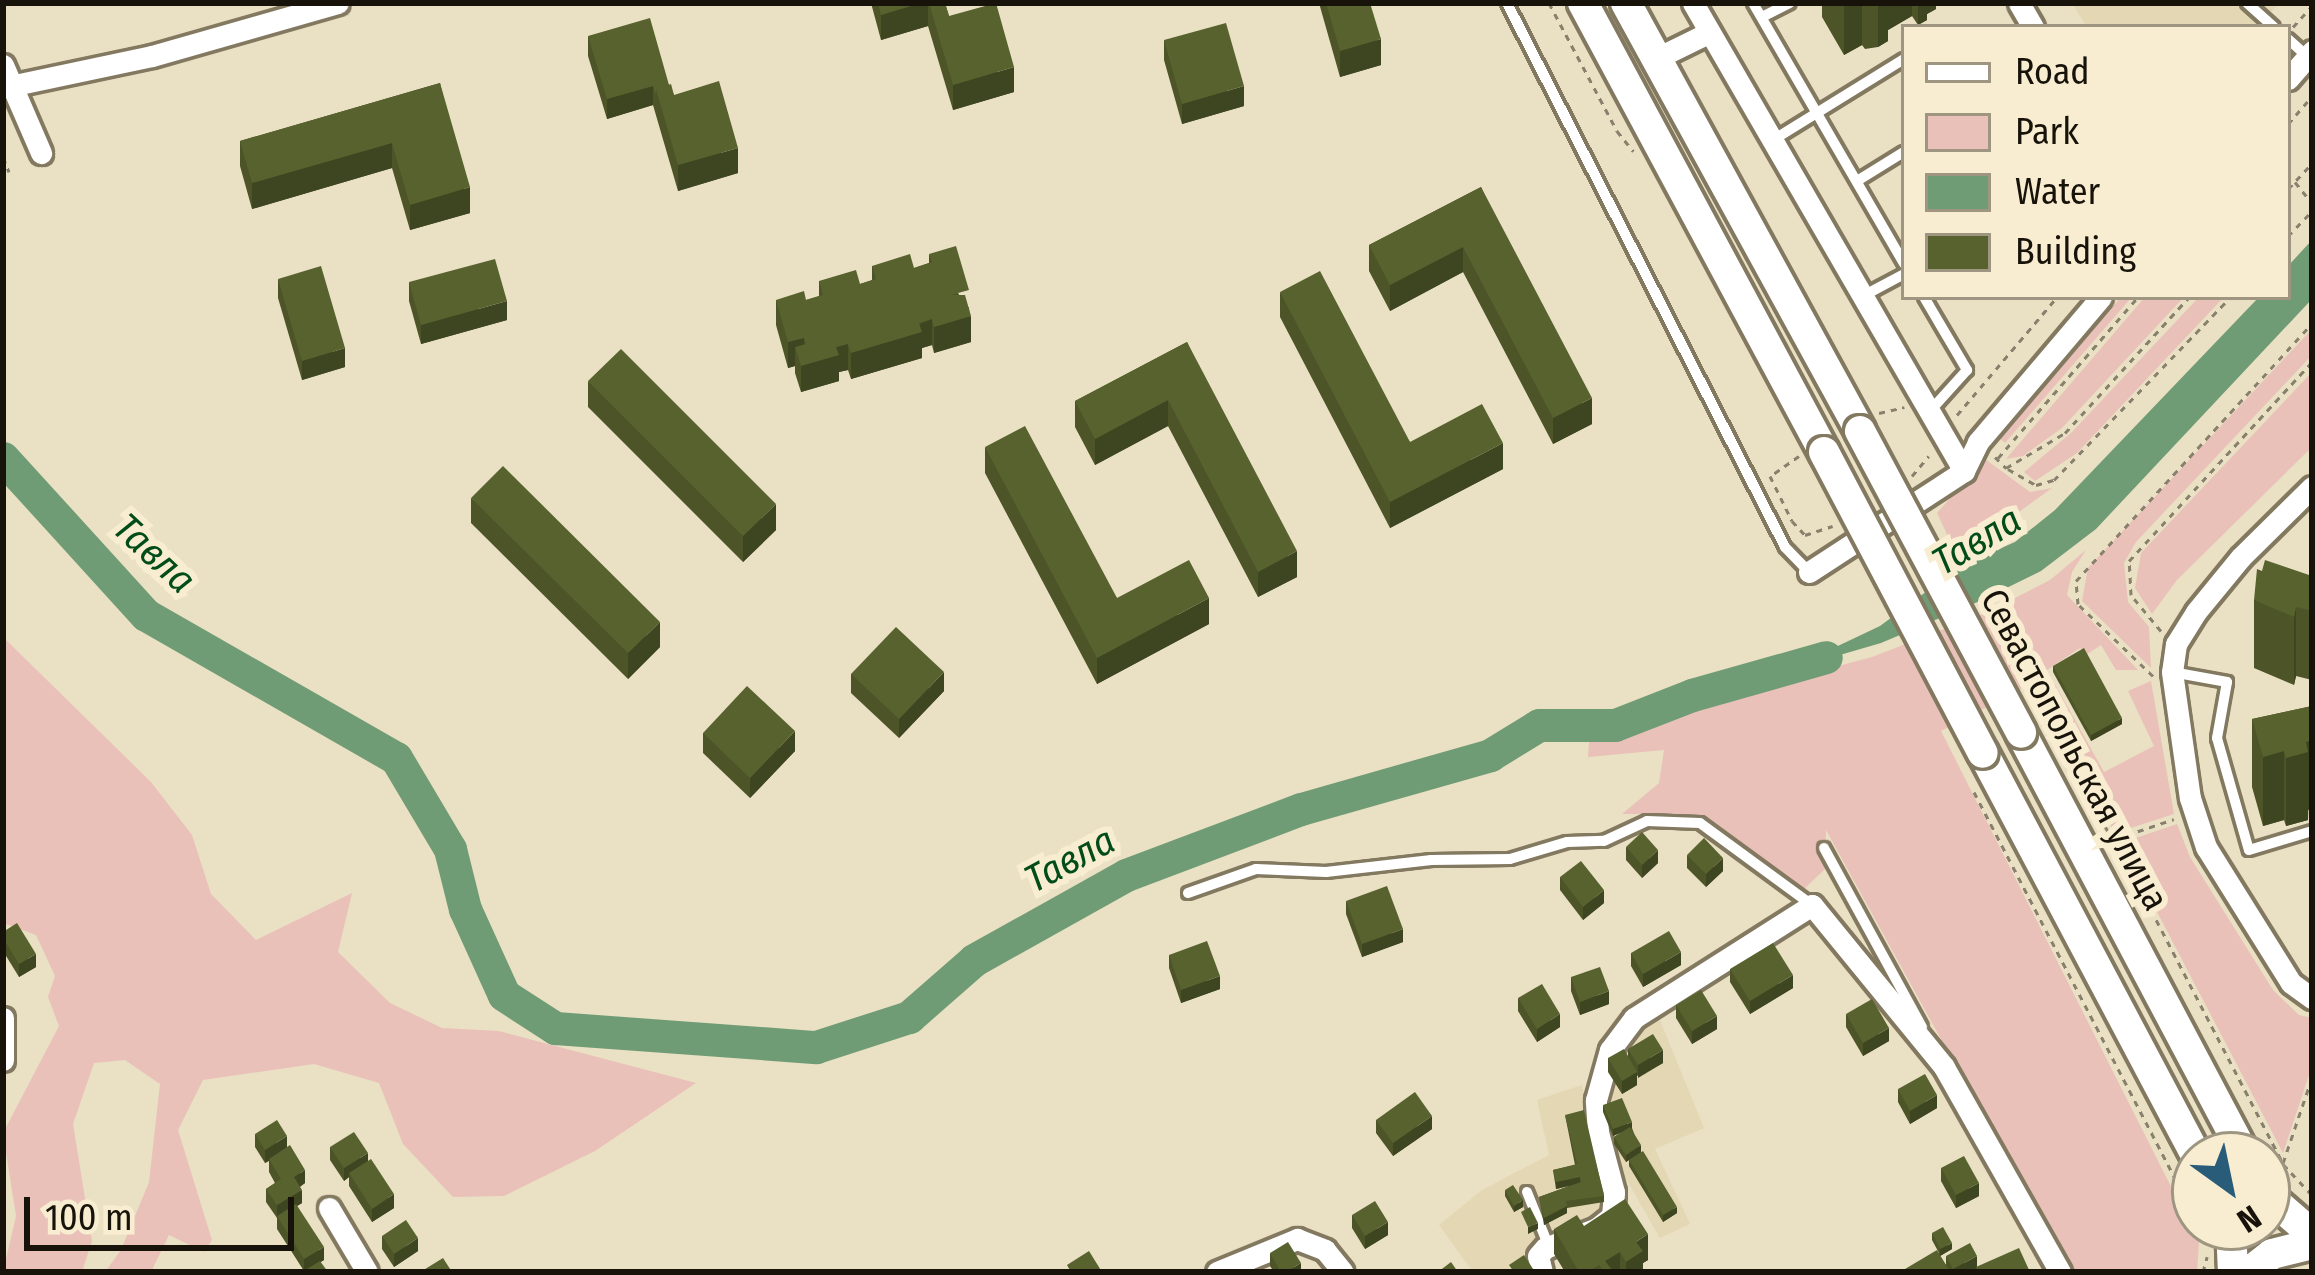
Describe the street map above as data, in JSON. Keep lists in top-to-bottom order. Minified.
{"streets":{"main road":["Севастопольская улица"]},"water":["Тавла"],"legend":["Road","Park","Water","Building"],"scale_bar":"100 m","north":"bottom right"}
